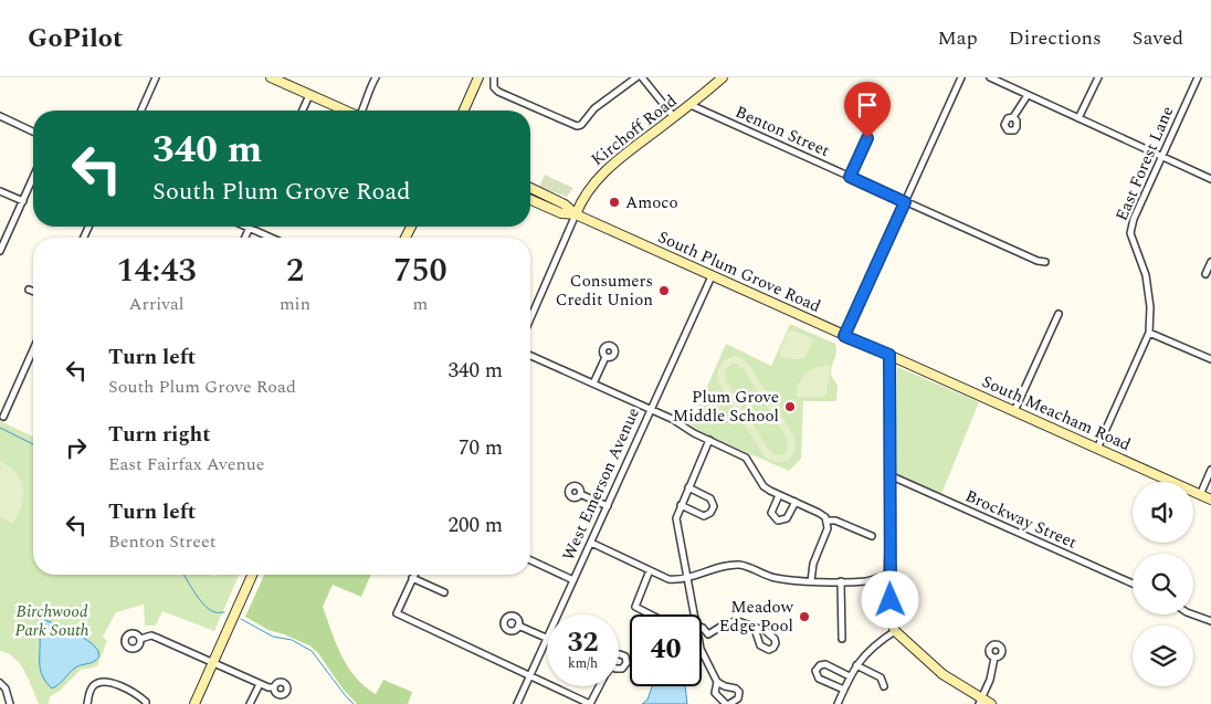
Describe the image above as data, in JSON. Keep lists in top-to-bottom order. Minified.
{"streets":{"main road":["Kirchoff Road","South Plum Grove Road","South Meacham Road"],"street":["Benton Street","East Forest Lane","West Emerson Avenue","Brockway Street"]},"crossings":[["Kirchoff Road","Benton Street"],["Kirchoff Road","South Plum Grove Road"],["East Forest Lane","South Meacham Road"],["South Plum Grove Road","South Meacham Road"],["South Plum Grove Road","West Emerson Avenue"]],"parks":["Birchwood Park South"],"places":["Amoco","Consumers Credit Union","Plum Grove Middle School","Meadow Edge Pool"],"page":{"header":"GoPilot","nav":["Map","Directions","Saved"],"turn":["340 m","South Plum Grove Road"],"eta":["14:43","Arrival","2","min","750","m"],"list":[{"name":"Turn left","note":"South Plum Grove Road","value":"340 m"},{"name":"Turn right","note":"East Fairfax Avenue","value":"70 m"},{"name":"Turn left","note":"Benton Street","value":"200 m"}],"speed":"32 km/h","limit":"40"}}
